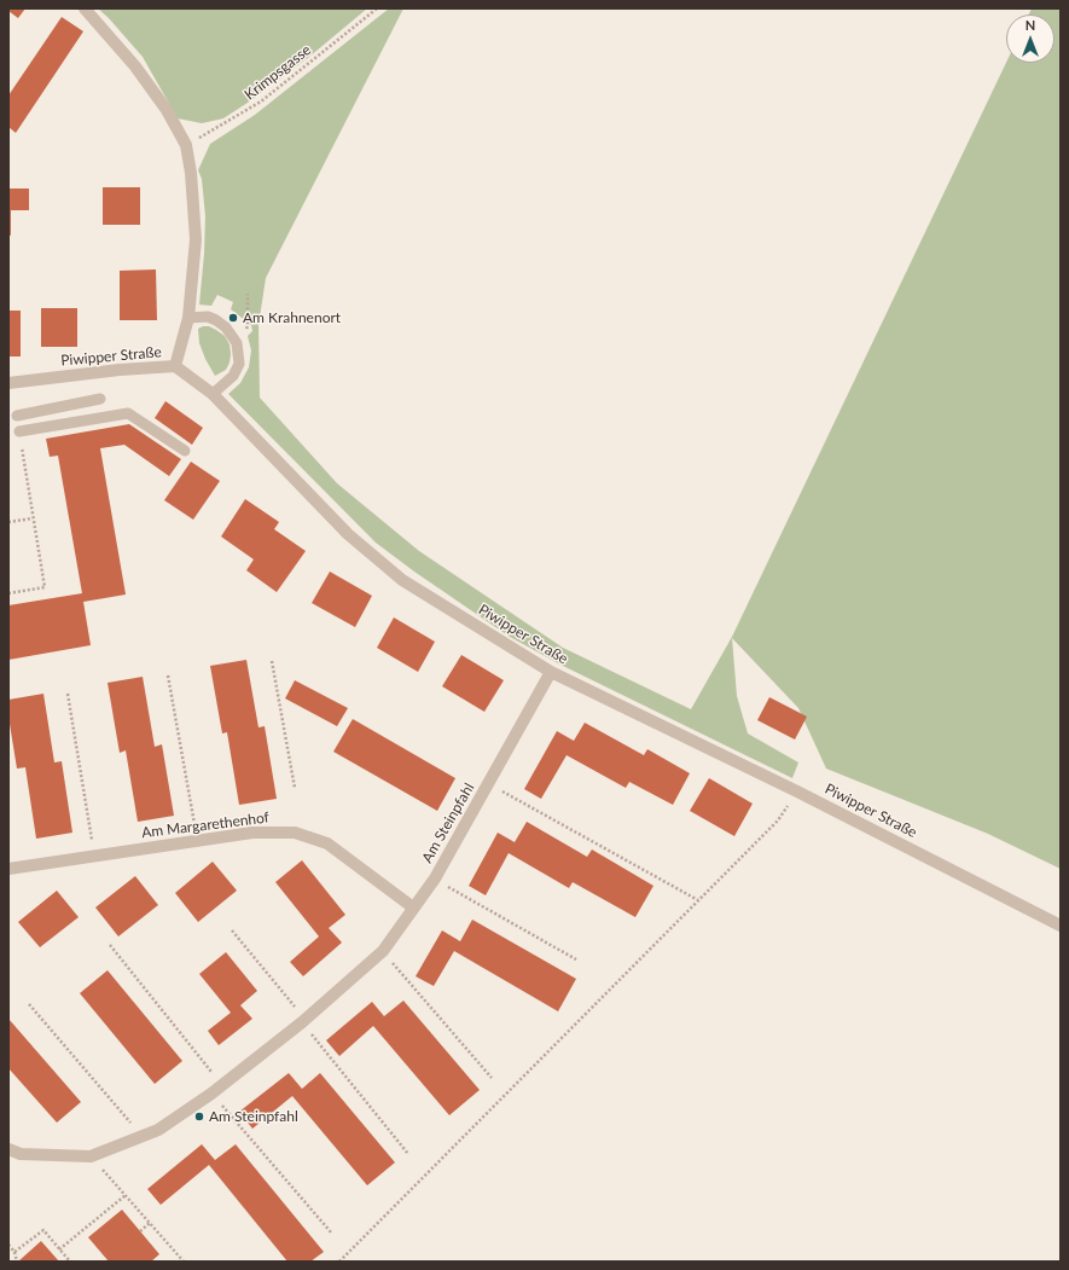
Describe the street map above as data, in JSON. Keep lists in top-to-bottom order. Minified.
{"streets":{"street":["Piwipper Straße","Am Steinpfahl","Am Margarethenhof"],"path":["Krimpsgasse"]},"crossings":[["Piwipper Straße","Am Steinpfahl"],["Am Steinpfahl","Am Margarethenhof"]],"places":["Am Krahnenort","Am Steinpfahl"],"north":"top"}
